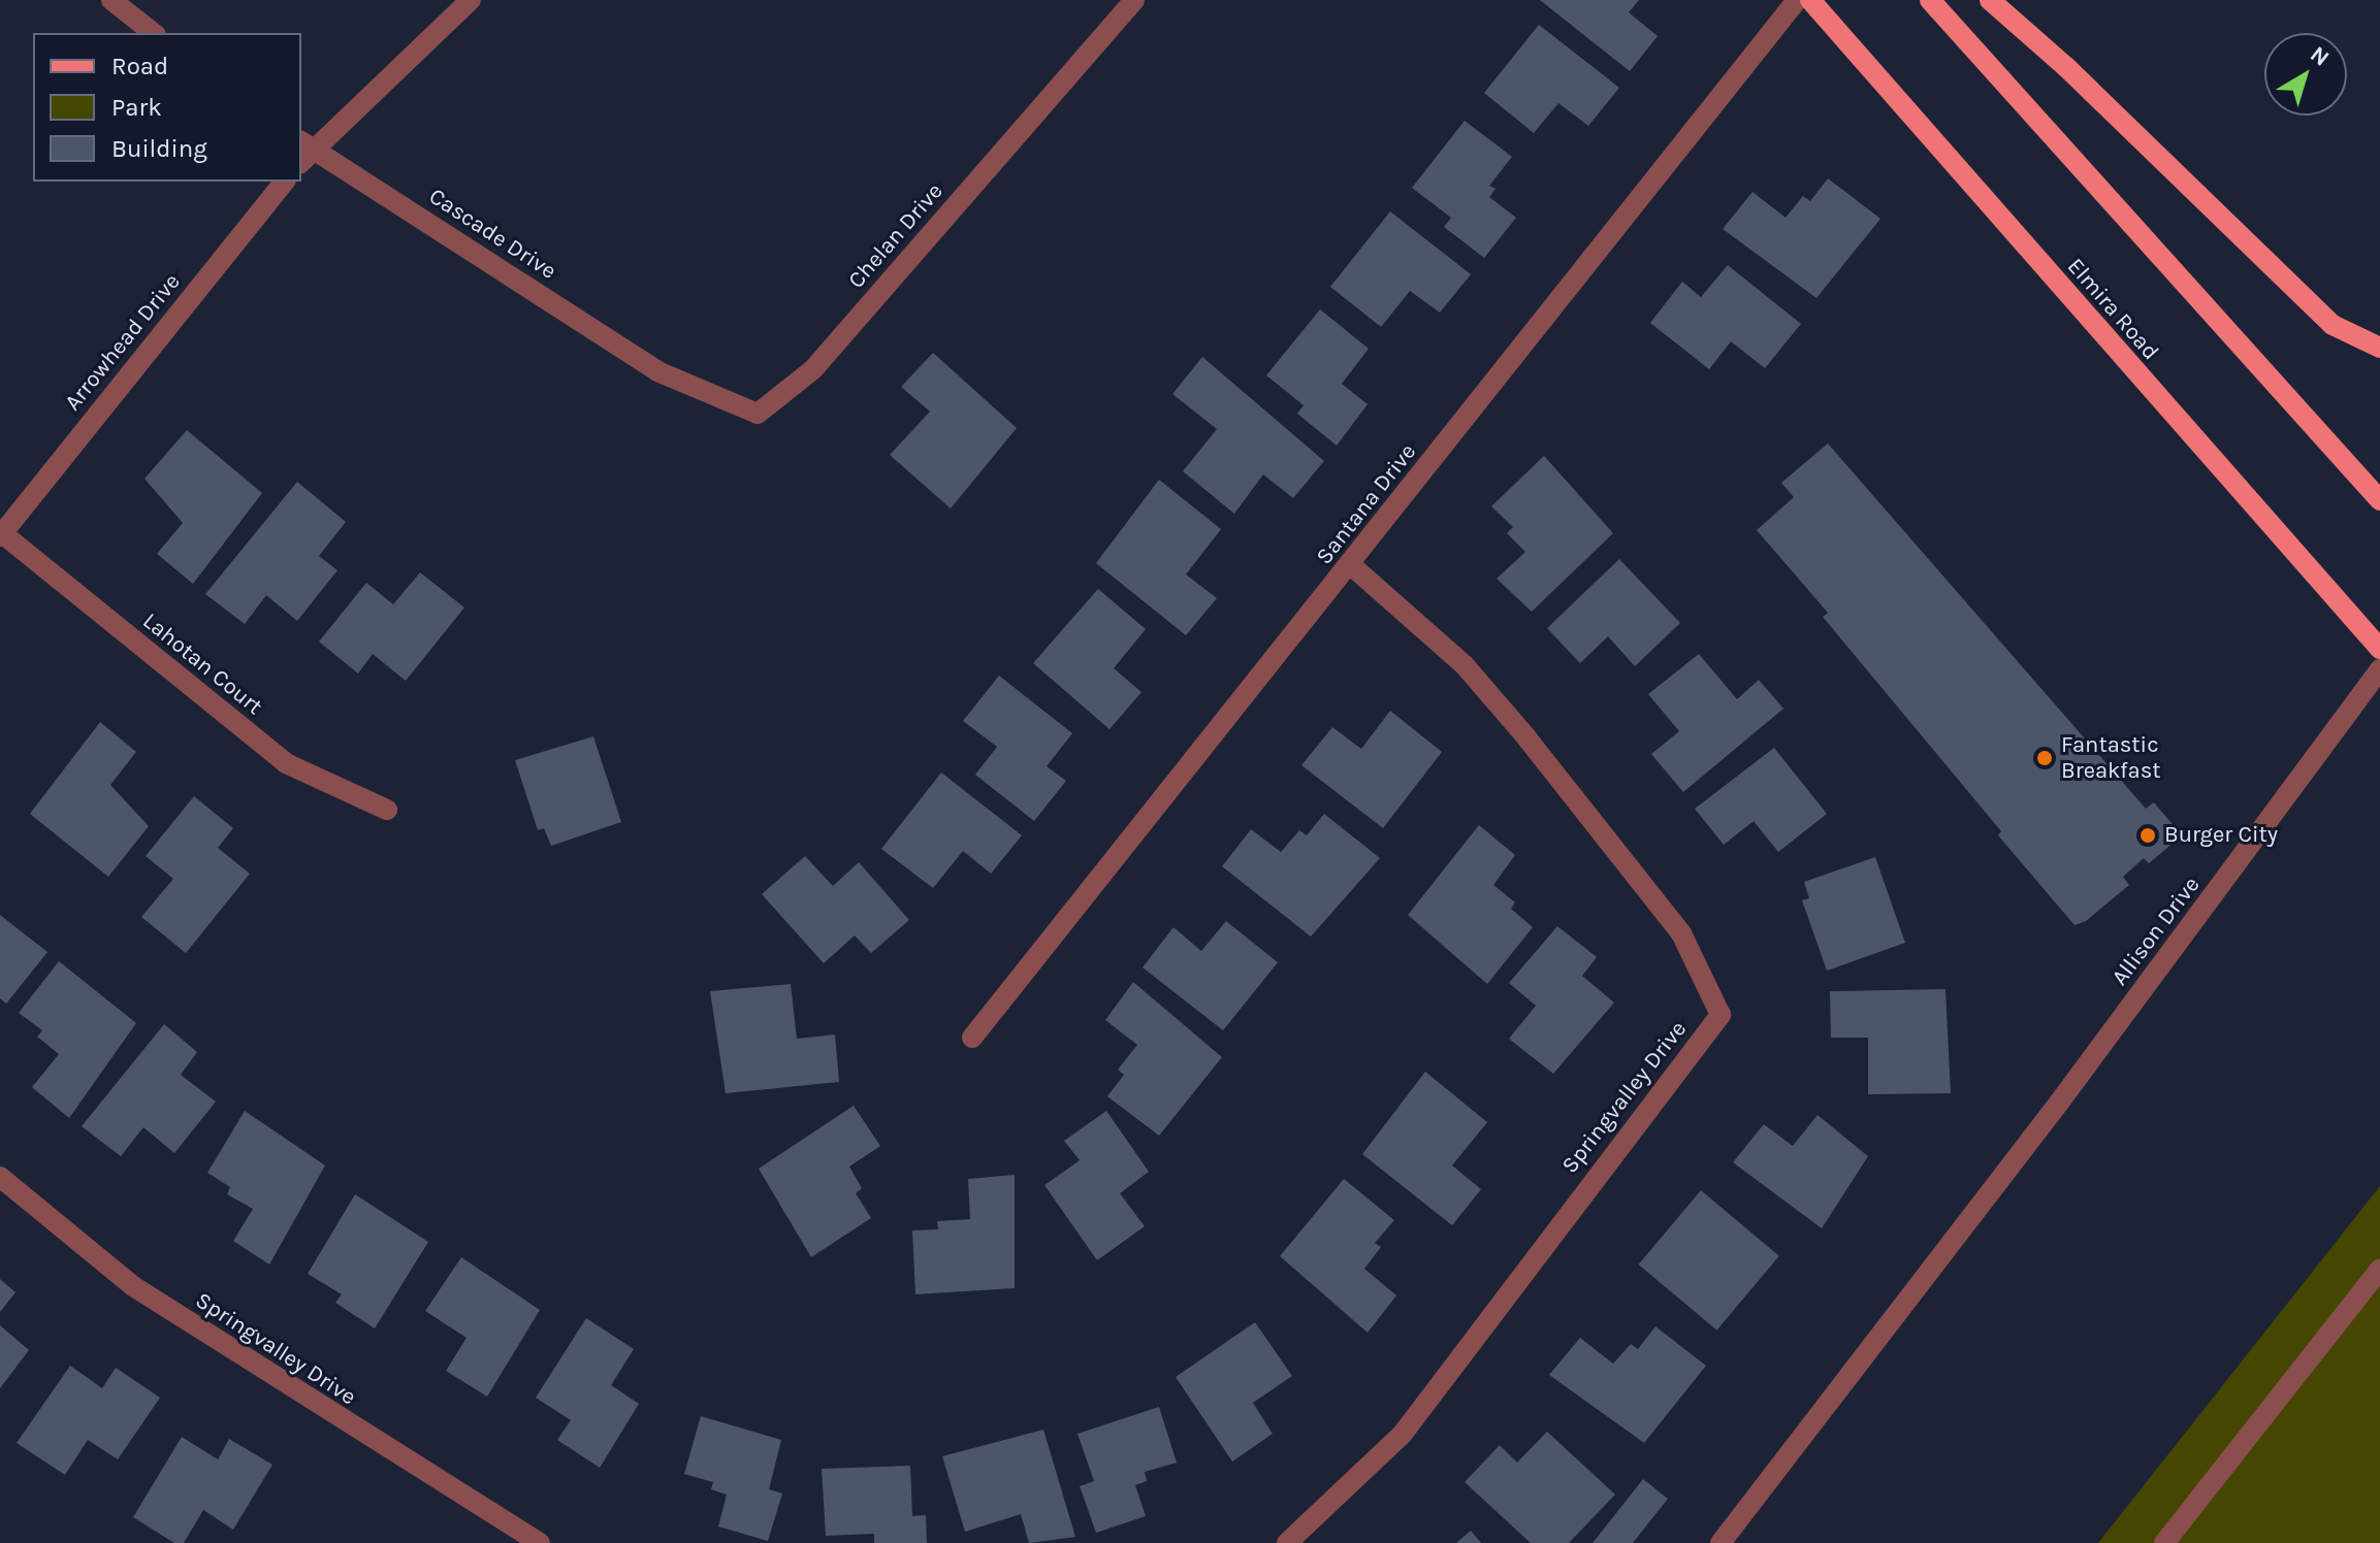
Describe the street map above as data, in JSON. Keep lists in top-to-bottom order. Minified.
{"streets":{"main road":["Elmira Road"],"street":["Cascade Drive","Chelan Drive","Arrowhead Drive","Santana Drive","Lahotan Court","Allison Drive","Springvalley Drive"]},"crossings":[["Cascade Drive","Chelan Drive"],["Arrowhead Drive","Lahotan Court"],["Santana Drive","Springvalley Drive"]],"places":["Fantastic Breakfast","Burger City"],"legend":["Road","Park","Building"],"north":"top right"}
